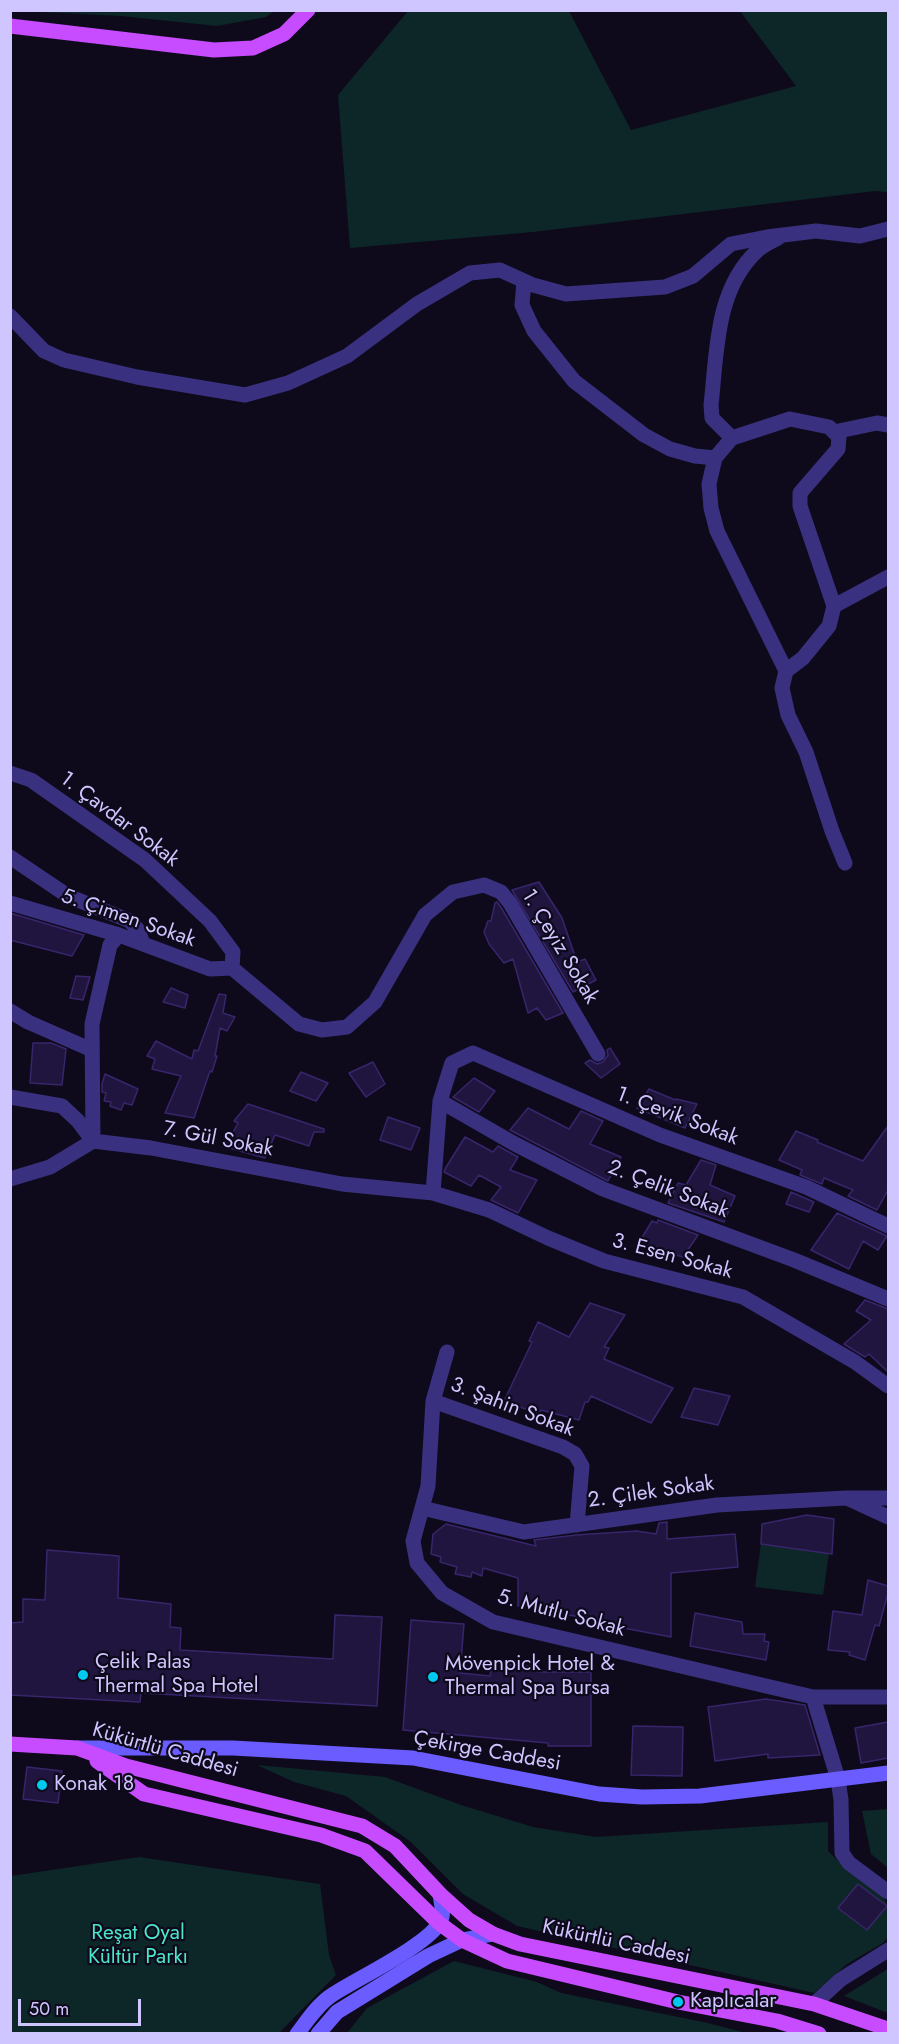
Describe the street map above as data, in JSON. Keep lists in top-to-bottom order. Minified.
{"streets":{"main road":["Kükürtlü Caddesi","Çekirge Caddesi"],"street":["1. Çavdar Sokak","5. Çimen Sokak","1. Çeyiz Sokak","1. Çevik Sokak","7. Gül Sokak","2. Çelik Sokak","3. Esen Sokak","3. Şahin Sokak","2. Çilek Sokak","5. Mutlu Sokak"]},"crossings":[["1. Çavdar Sokak","5. Çimen Sokak"],["1. Çavdar Sokak","1. Çeyiz Sokak"],["5. Çimen Sokak","1. Çeyiz Sokak"],["1. Çevik Sokak","2. Çelik Sokak"],["7. Gül Sokak","3. Esen Sokak"],["3. Şahin Sokak","2. Çilek Sokak"],["3. Şahin Sokak","5. Mutlu Sokak"],["2. Çilek Sokak","5. Mutlu Sokak"],["Kükürtlü Caddesi","Çekirge Caddesi"]],"parks":["Reşat Oyal Kültür Parkı"],"places":["Çelik Palas Thermal Spa Hotel","Mövenpick Hotel & Thermal Spa Bursa","Konak 18","Kaplıcalar"],"scale_bar":"50 m"}
